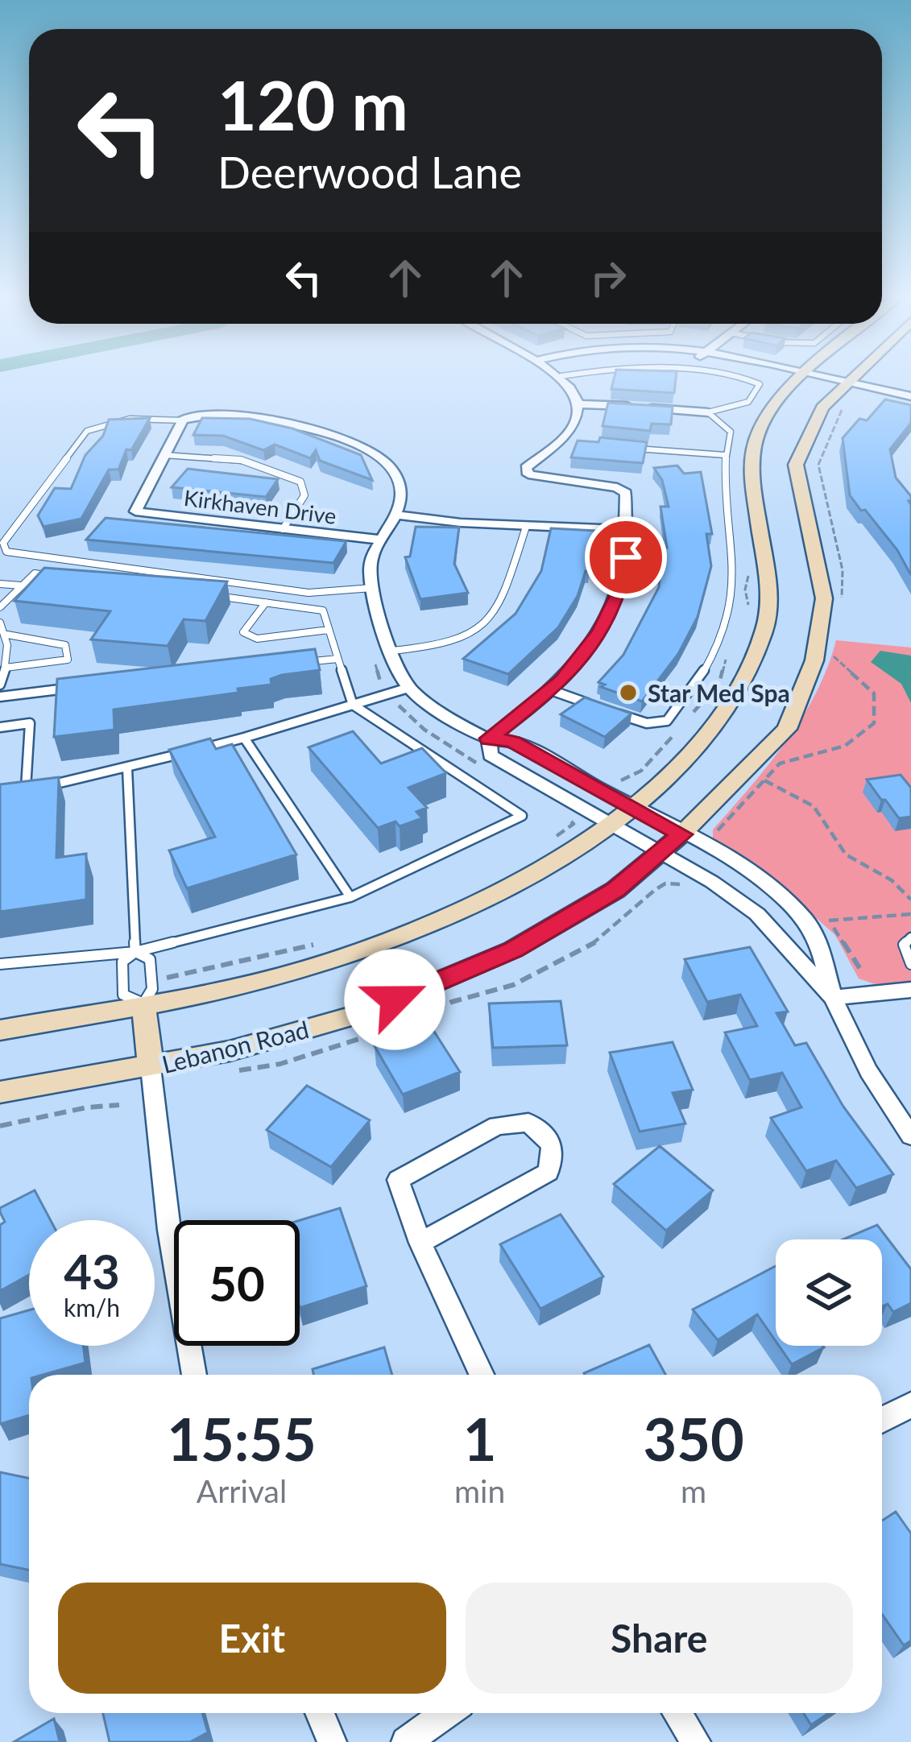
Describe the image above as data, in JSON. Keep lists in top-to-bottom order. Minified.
{"streets":{"main road":["Lebanon Road"],"street":["Kirkhaven Drive"]},"places":["Star Med Spa"],"page":{"turn":["120 m","Deerwood Lane"],"speed":"43 km/h","limit":"50","eta":["15:55","Arrival","1","min","350","m"],"buttons":["Exit","Share"]}}
